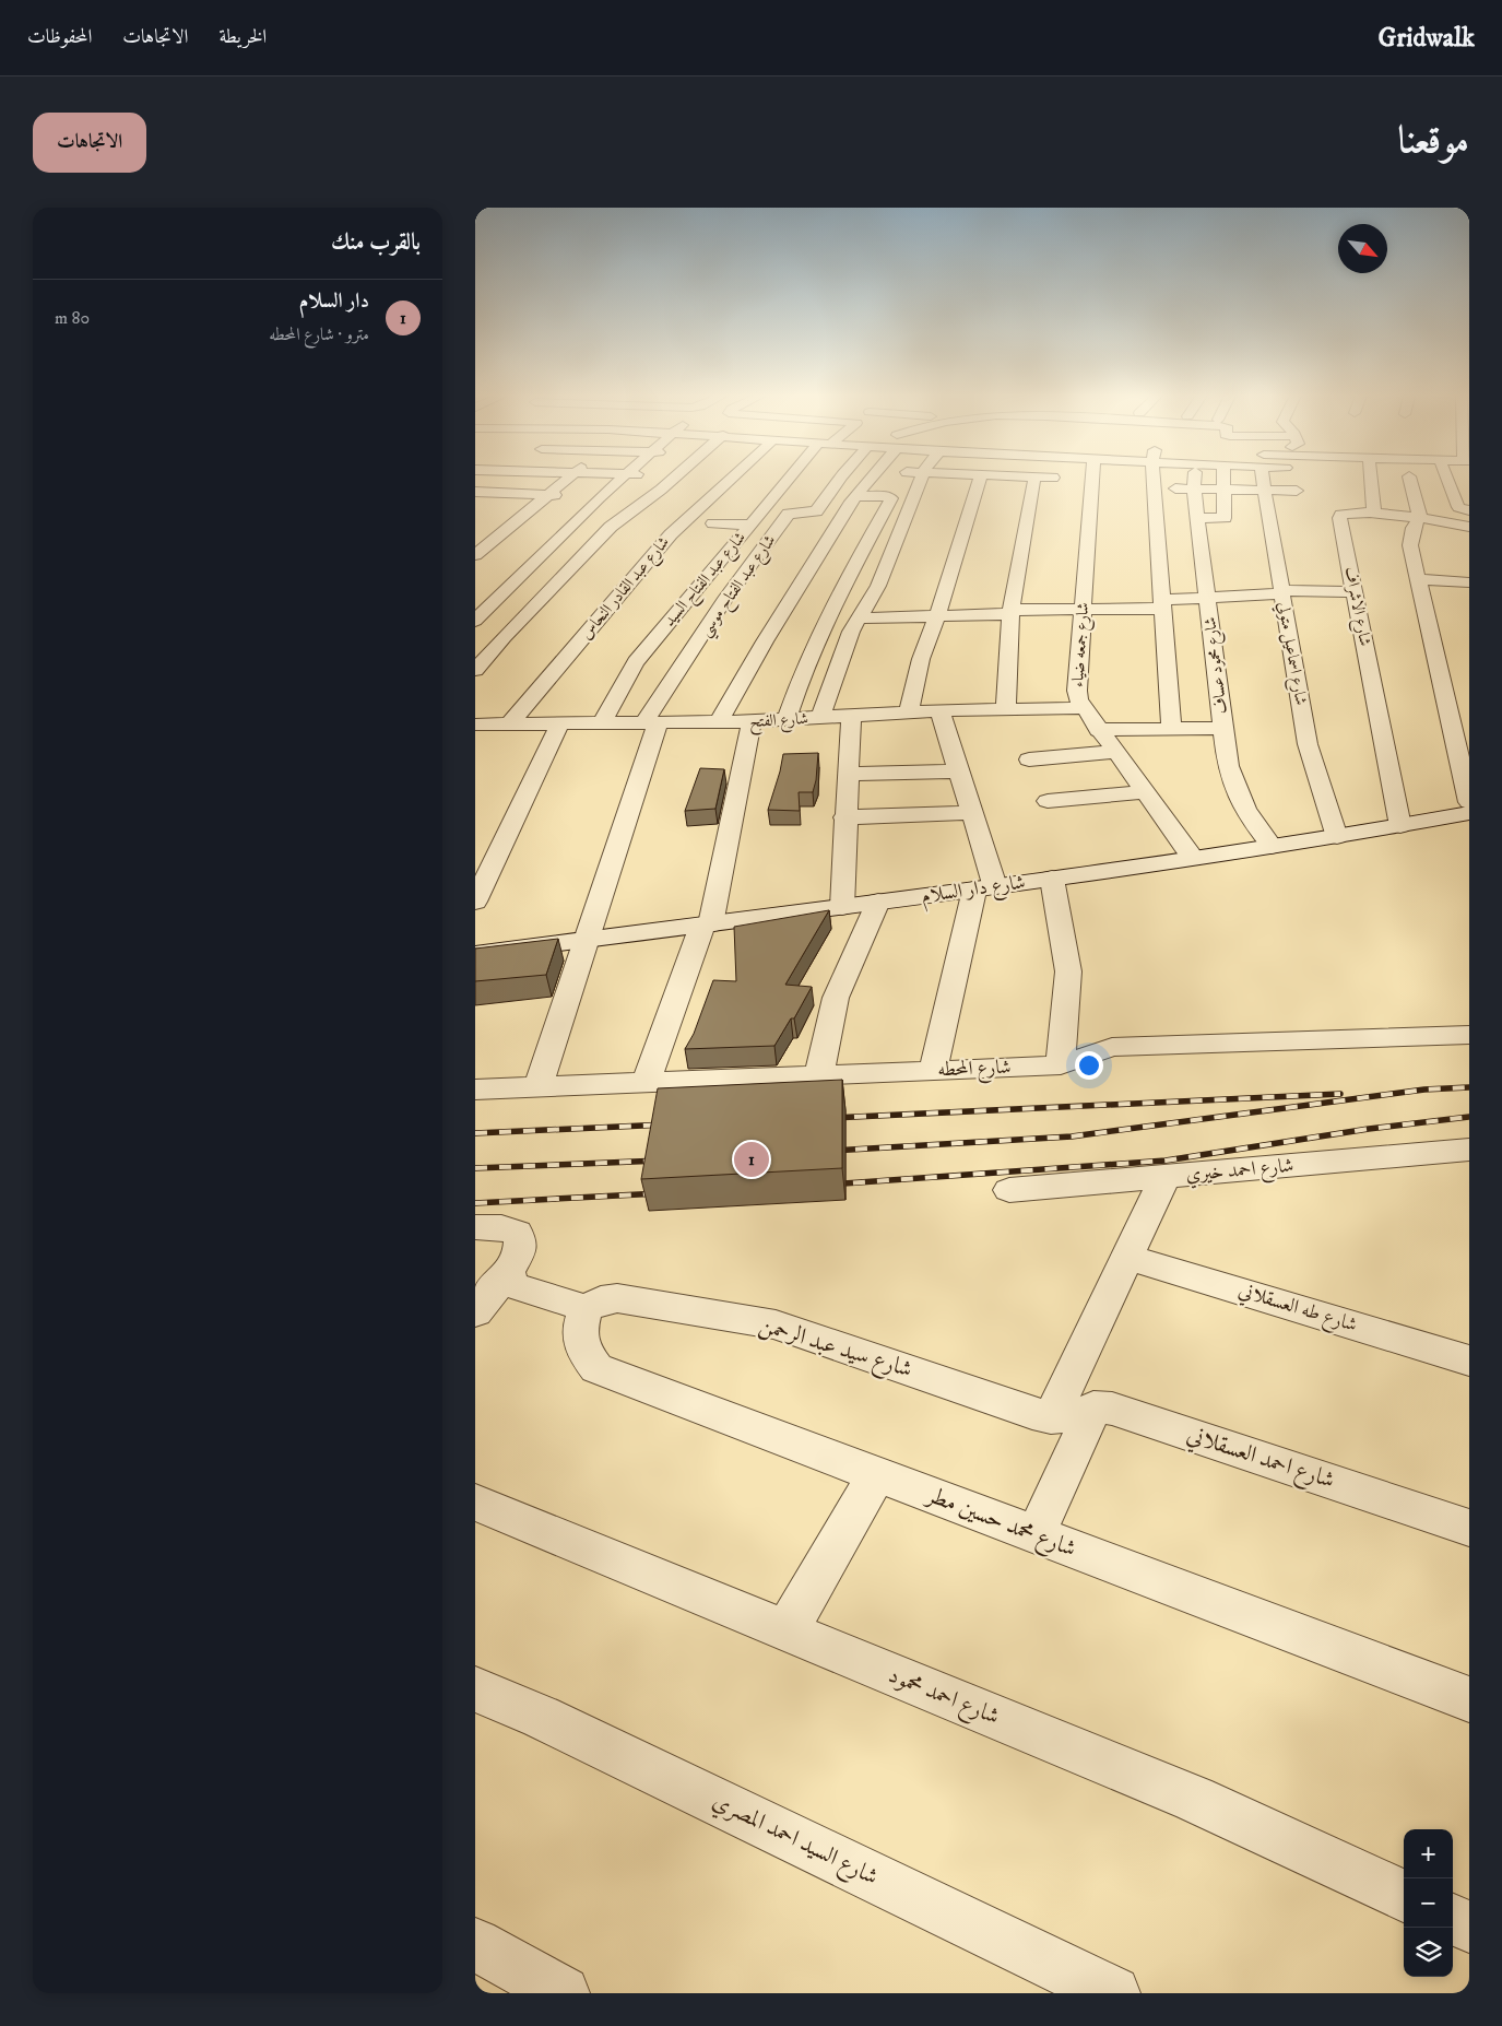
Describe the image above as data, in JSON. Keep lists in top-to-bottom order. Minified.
{"streets":{"street":["شارع عبد الفتاح السيد","شارع عبد الفتاح موسي","شارع عبد القادر النحاس","شارع الاشراف","شارع جمعه ضياء","شارع اسماعيل متولي","شارع محمود عساف","شارع الفتح","شارع دار السلام","شارع المحطه","شارع احمد خيري","شارع طه العسقلاني","شارع سيد عبد الرحمن","شارع احمد العسقلاني","شارع محمد حسين مطر","شارع احمد محمود","شارع السيد احمد المصري"]},"crossings":[["شارع عبد الفتاح السيد","شارع الفتح"],["شارع عبد الفتاح موسي","شارع الفتح"],["شارع عبد القادر النحاس","شارع الفتح"],["شارع الاشراف","شارع دار السلام"],["شارع جمعه ضياء","شارع الفتح"],["شارع جمعه ضياء","شارع دار السلام"],["شارع اسماعيل متولي","شارع دار السلام"],["شارع محمود عساف","شارع دار السلام"],["شارع سيد عبد الرحمن","شارع احمد العسقلاني"],["شارع سيد عبد الرحمن","شارع محمد حسين مطر"]],"north":"bottom right","page":{"header":"Gridwalk","nav":["الخريطة","الاتجاهات","المحفوظات"],"title":"موقعنا","buttons":"الاتجاهات","heading":"بالقرب منك","list":[{"mark":"1","name":"دار السلام","note":"مترو · شارع المحطه","value":"80 m"}],"pins":"1","map_buttons":["+","−"]}}
